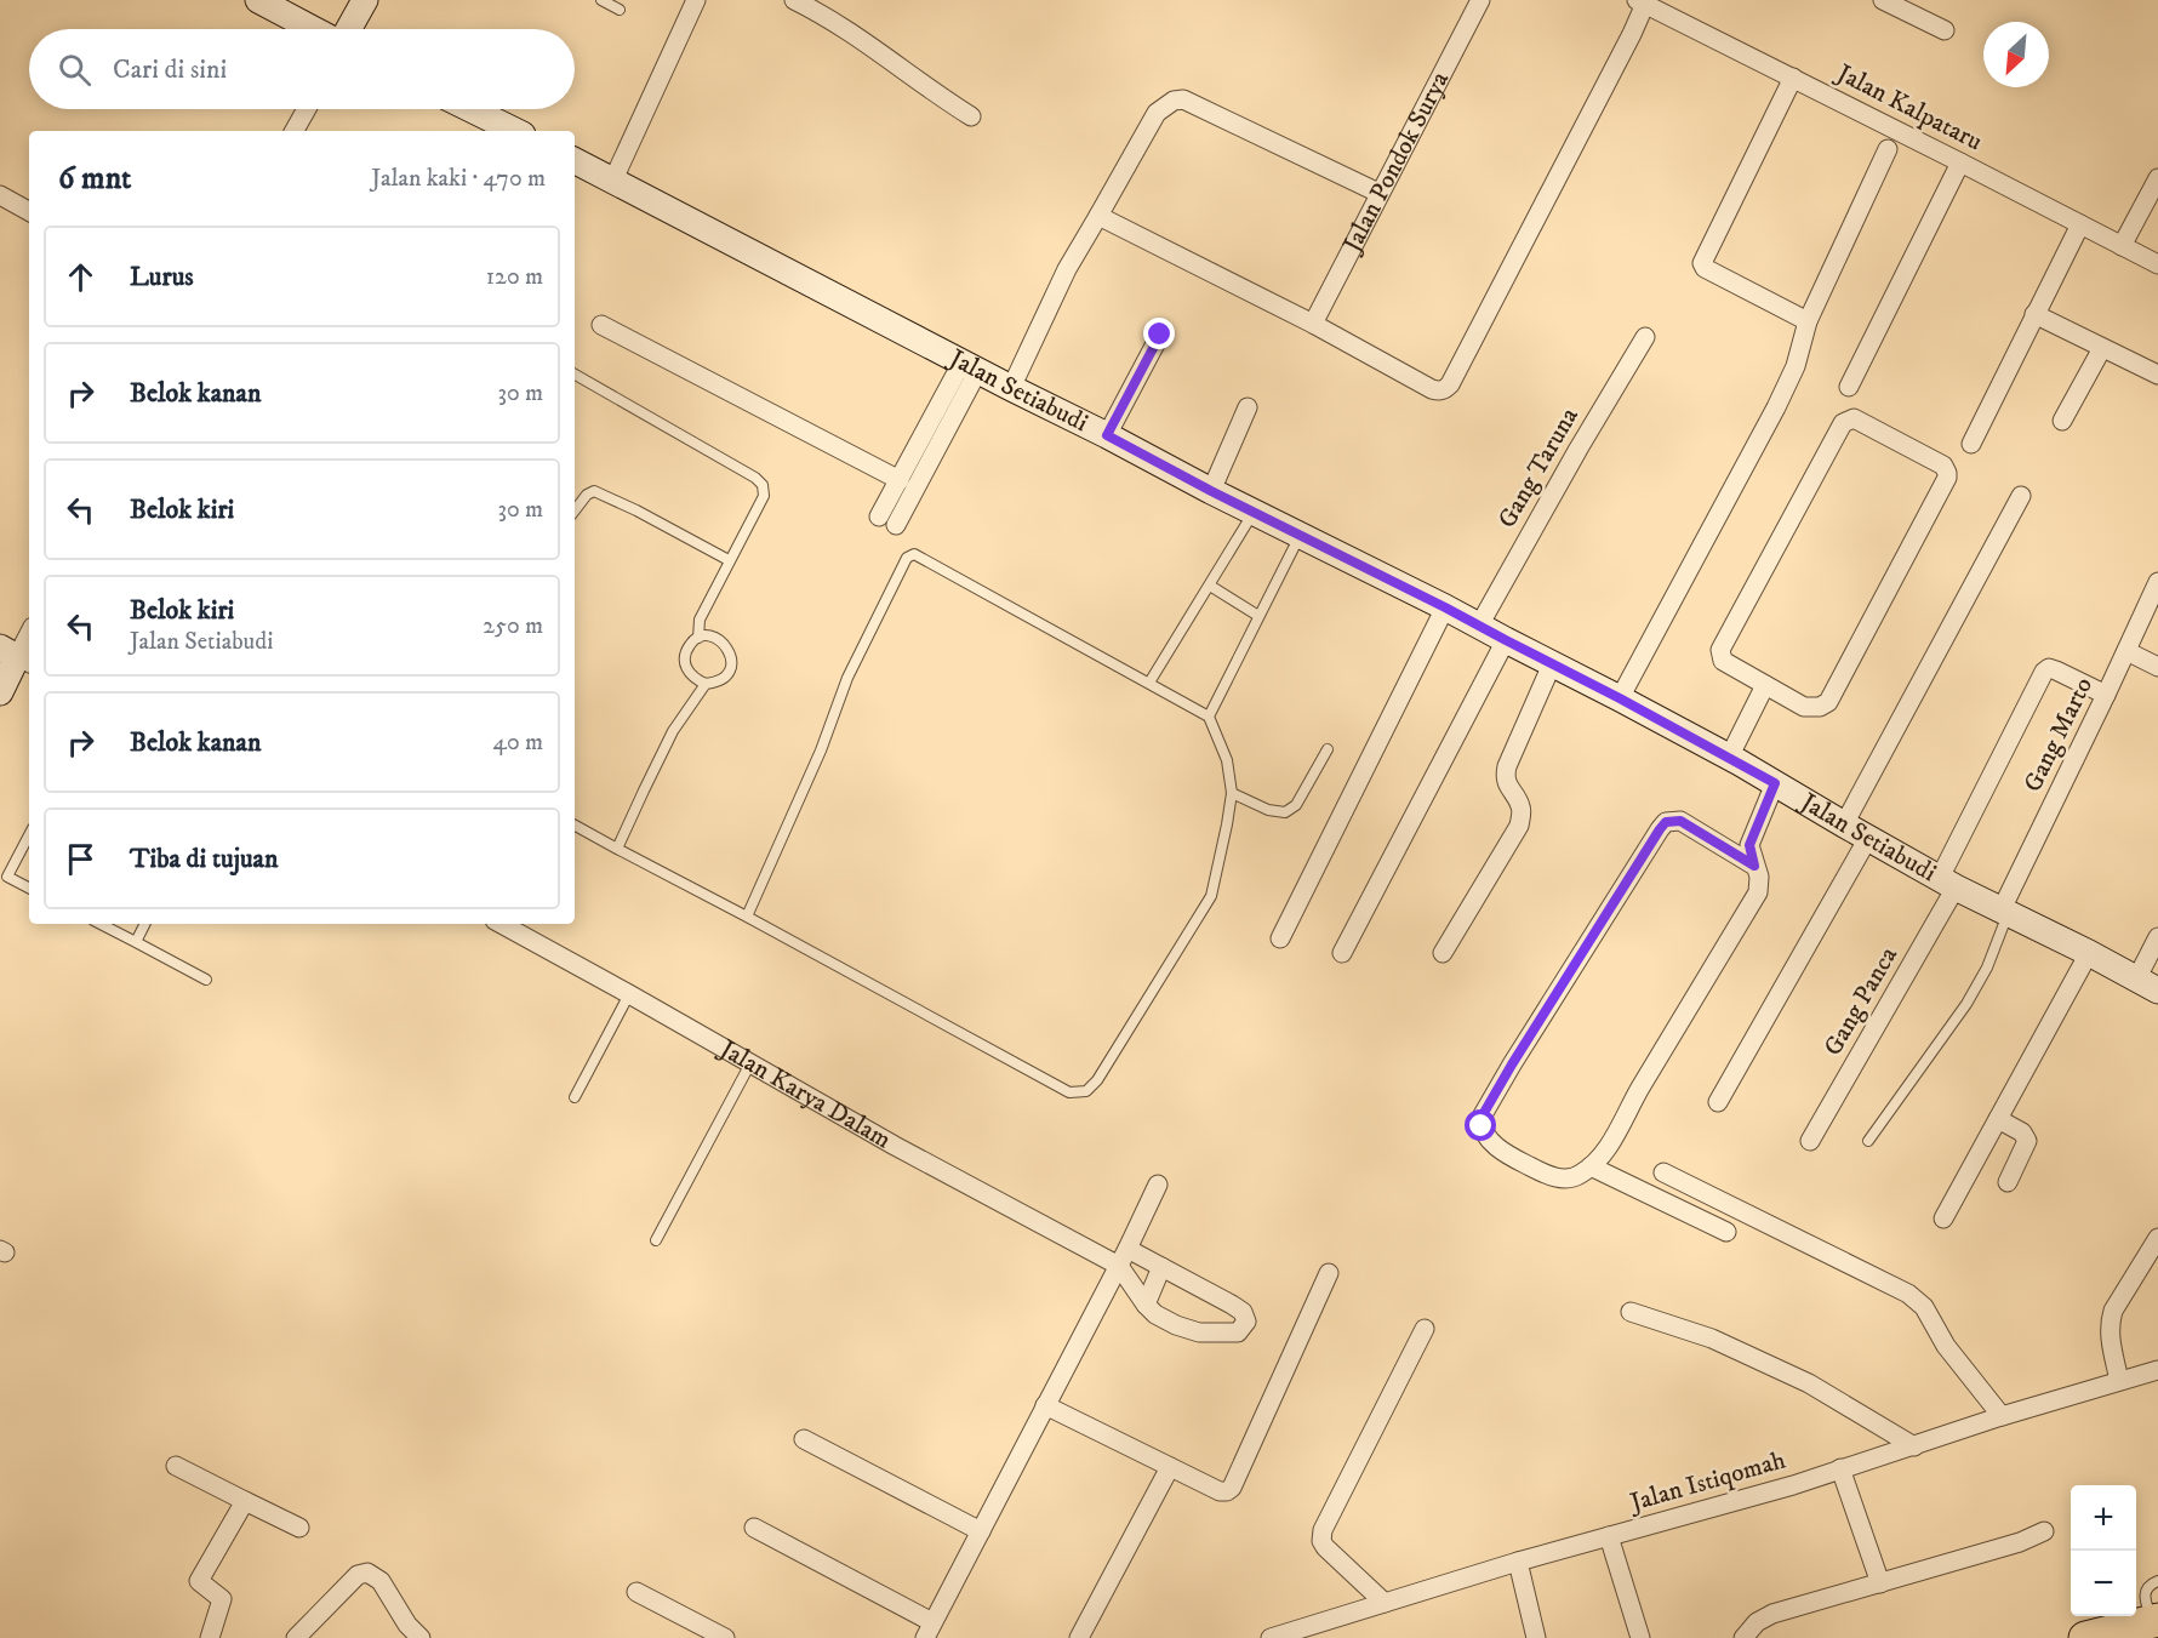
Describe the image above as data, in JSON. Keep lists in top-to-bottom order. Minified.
{"streets":{"street":["Jalan Kalpataru","Jalan Pondok Surya","Jalan Setiabudi","Gang Taruna","Gang Marto","Gang Panca","Jalan Karya Dalam","Jalan Istiqomah"]},"crossings":[["Jalan Setiabudi","Gang Taruna"],["Jalan Setiabudi","Gang Marto"],["Jalan Setiabudi","Gang Panca"],["Gang Marto","Gang Panca"]],"north":"bottom left","page":{"search":"Cari di sini","heading":["6 mnt","Jalan kaki · 470 m"],"list":[["Lurus","120 m"],["Belok kanan","30 m"],["Belok kiri","30 m"],["Belok kiri","Jalan Setiabudi","250 m"],["Belok kanan","40 m"],"Tiba di tujuan"],"map_buttons":["+","−"]}}
